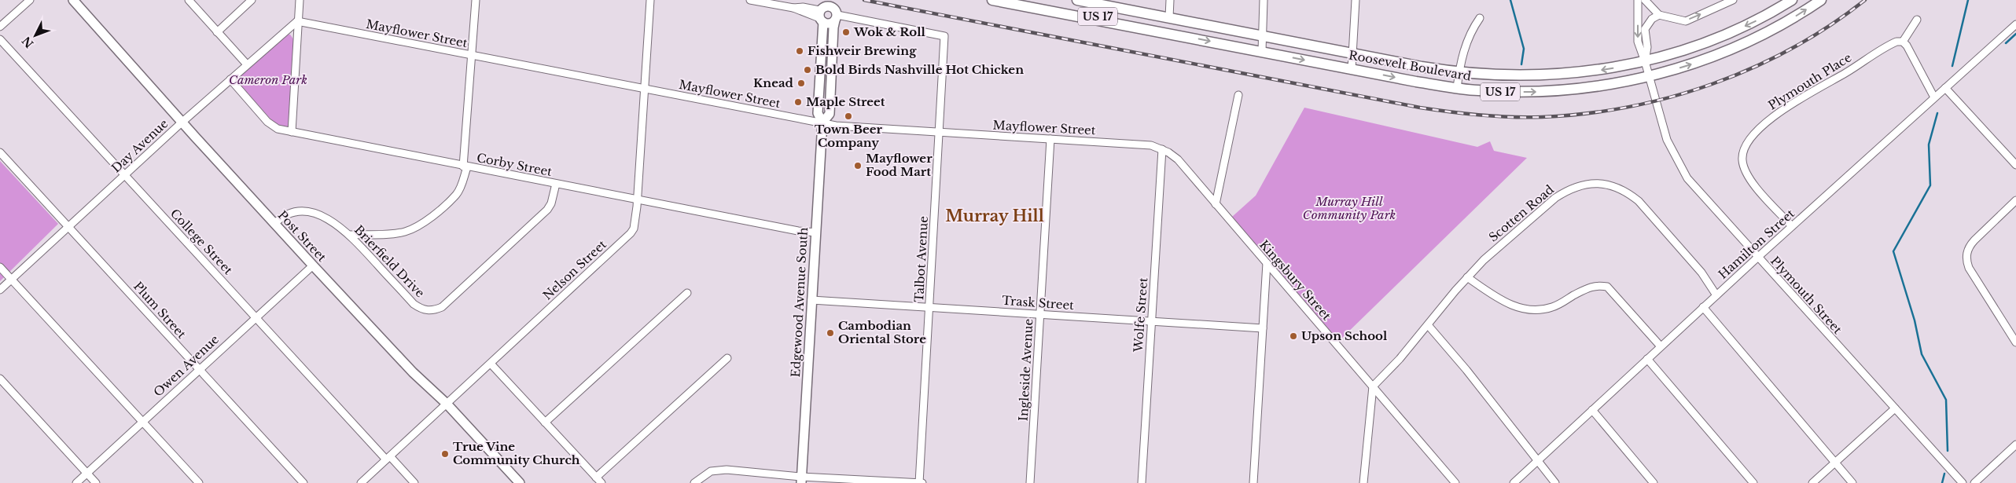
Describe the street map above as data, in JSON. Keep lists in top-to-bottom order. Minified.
{"streets":{"highway":["US 17","Roosevelt Boulevard"],"main road":["Post Street","Edgewood Avenue South"],"street":["Mayflower Street","Plymouth Place","Day Avenue","Corby Street","Scotten Road","College Street","Hamilton Street","Talbot Avenue","Brierfield Drive","Nelson Street","Kingsbury Street","Plymouth Street","Trask Street","Plum Street","Wolfe Street","Owen Avenue","Ingleside Avenue"]},"crossings":[["US 17","Roosevelt Boulevard"],["Mayflower Street","Day Avenue"],["Mayflower Street","Talbot Avenue"],["Mayflower Street","Nelson Street"],["Mayflower Street","Kingsbury Street"],["Mayflower Street","Edgewood Avenue South"],["Mayflower Street","Wolfe Street"],["Mayflower Street","Ingleside Avenue"],["Roosevelt Boulevard","Plymouth Street"],["Plymouth Place","Hamilton Street"],["Day Avenue","Corby Street"],["Day Avenue","Post Street"],["Day Avenue","College Street"],["Day Avenue","Plum Street"],["Corby Street","Brierfield Drive"],["Corby Street","Nelson Street"],["Corby Street","Edgewood Avenue South"],["Scotten Road","Hamilton Street"],["Scotten Road","Kingsbury Street"],["Post Street","Brierfield Drive"],["Post Street","Nelson Street"],["Post Street","Owen Avenue"],["College Street","Nelson Street"],["College Street","Owen Avenue"],["Hamilton Street","Plymouth Street"],["Talbot Avenue","Edgewood Avenue South"],["Talbot Avenue","Trask Street"],["Kingsbury Street","Wolfe Street"],["Edgewood Avenue South","Trask Street"],["Trask Street","Wolfe Street"],["Trask Street","Ingleside Avenue"],["Plum Street","Owen Avenue"]],"districts":["Murray Hill"],"parks":["Cameron Park","Murray Hill Community Park"],"places":["Wok & Roll","Fishweir Brewing","Bold Birds Nashville Hot Chicken","Knead","Maple Street","Town Beer Company","Mayflower Food Mart","Cambodian Oriental Store","Upson School","True Vine Community Church"],"north":"bottom left"}
